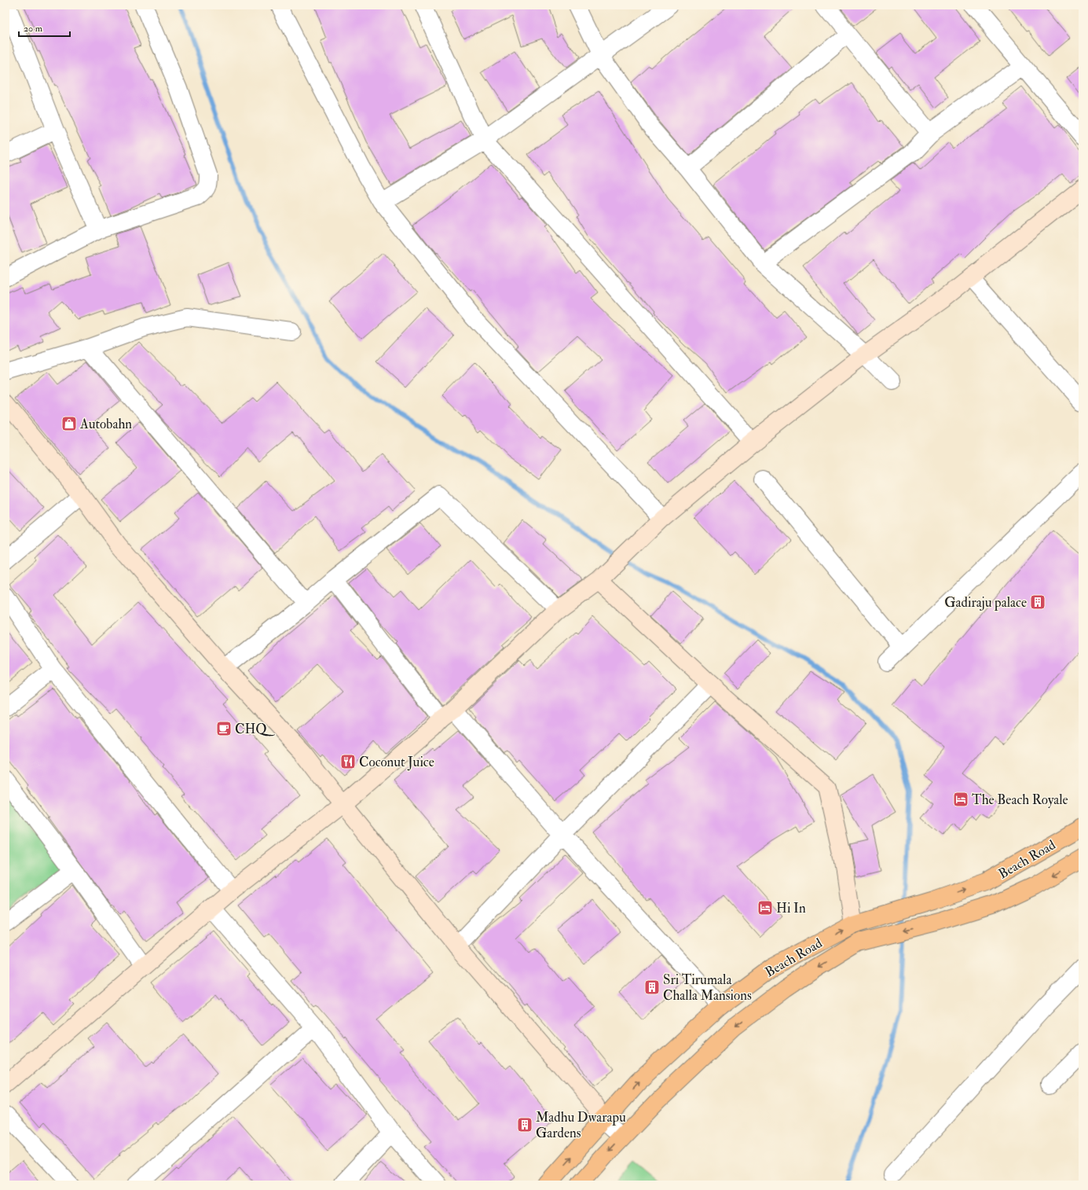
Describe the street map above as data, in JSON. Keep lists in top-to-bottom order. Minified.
{"streets":{"main road":["Beach Road"]},"places":{"shop":["Autobahn"],"building":["Gadiraju palace","Sri Tirumala Challa Mansions","Madhu Dwarapu Gardens"],"cafe":["CHQ"],"restaurant":["Coconut Juice"],"hotel":["The Beach Royale","Hi In"]},"scale_bar":"20 m"}
